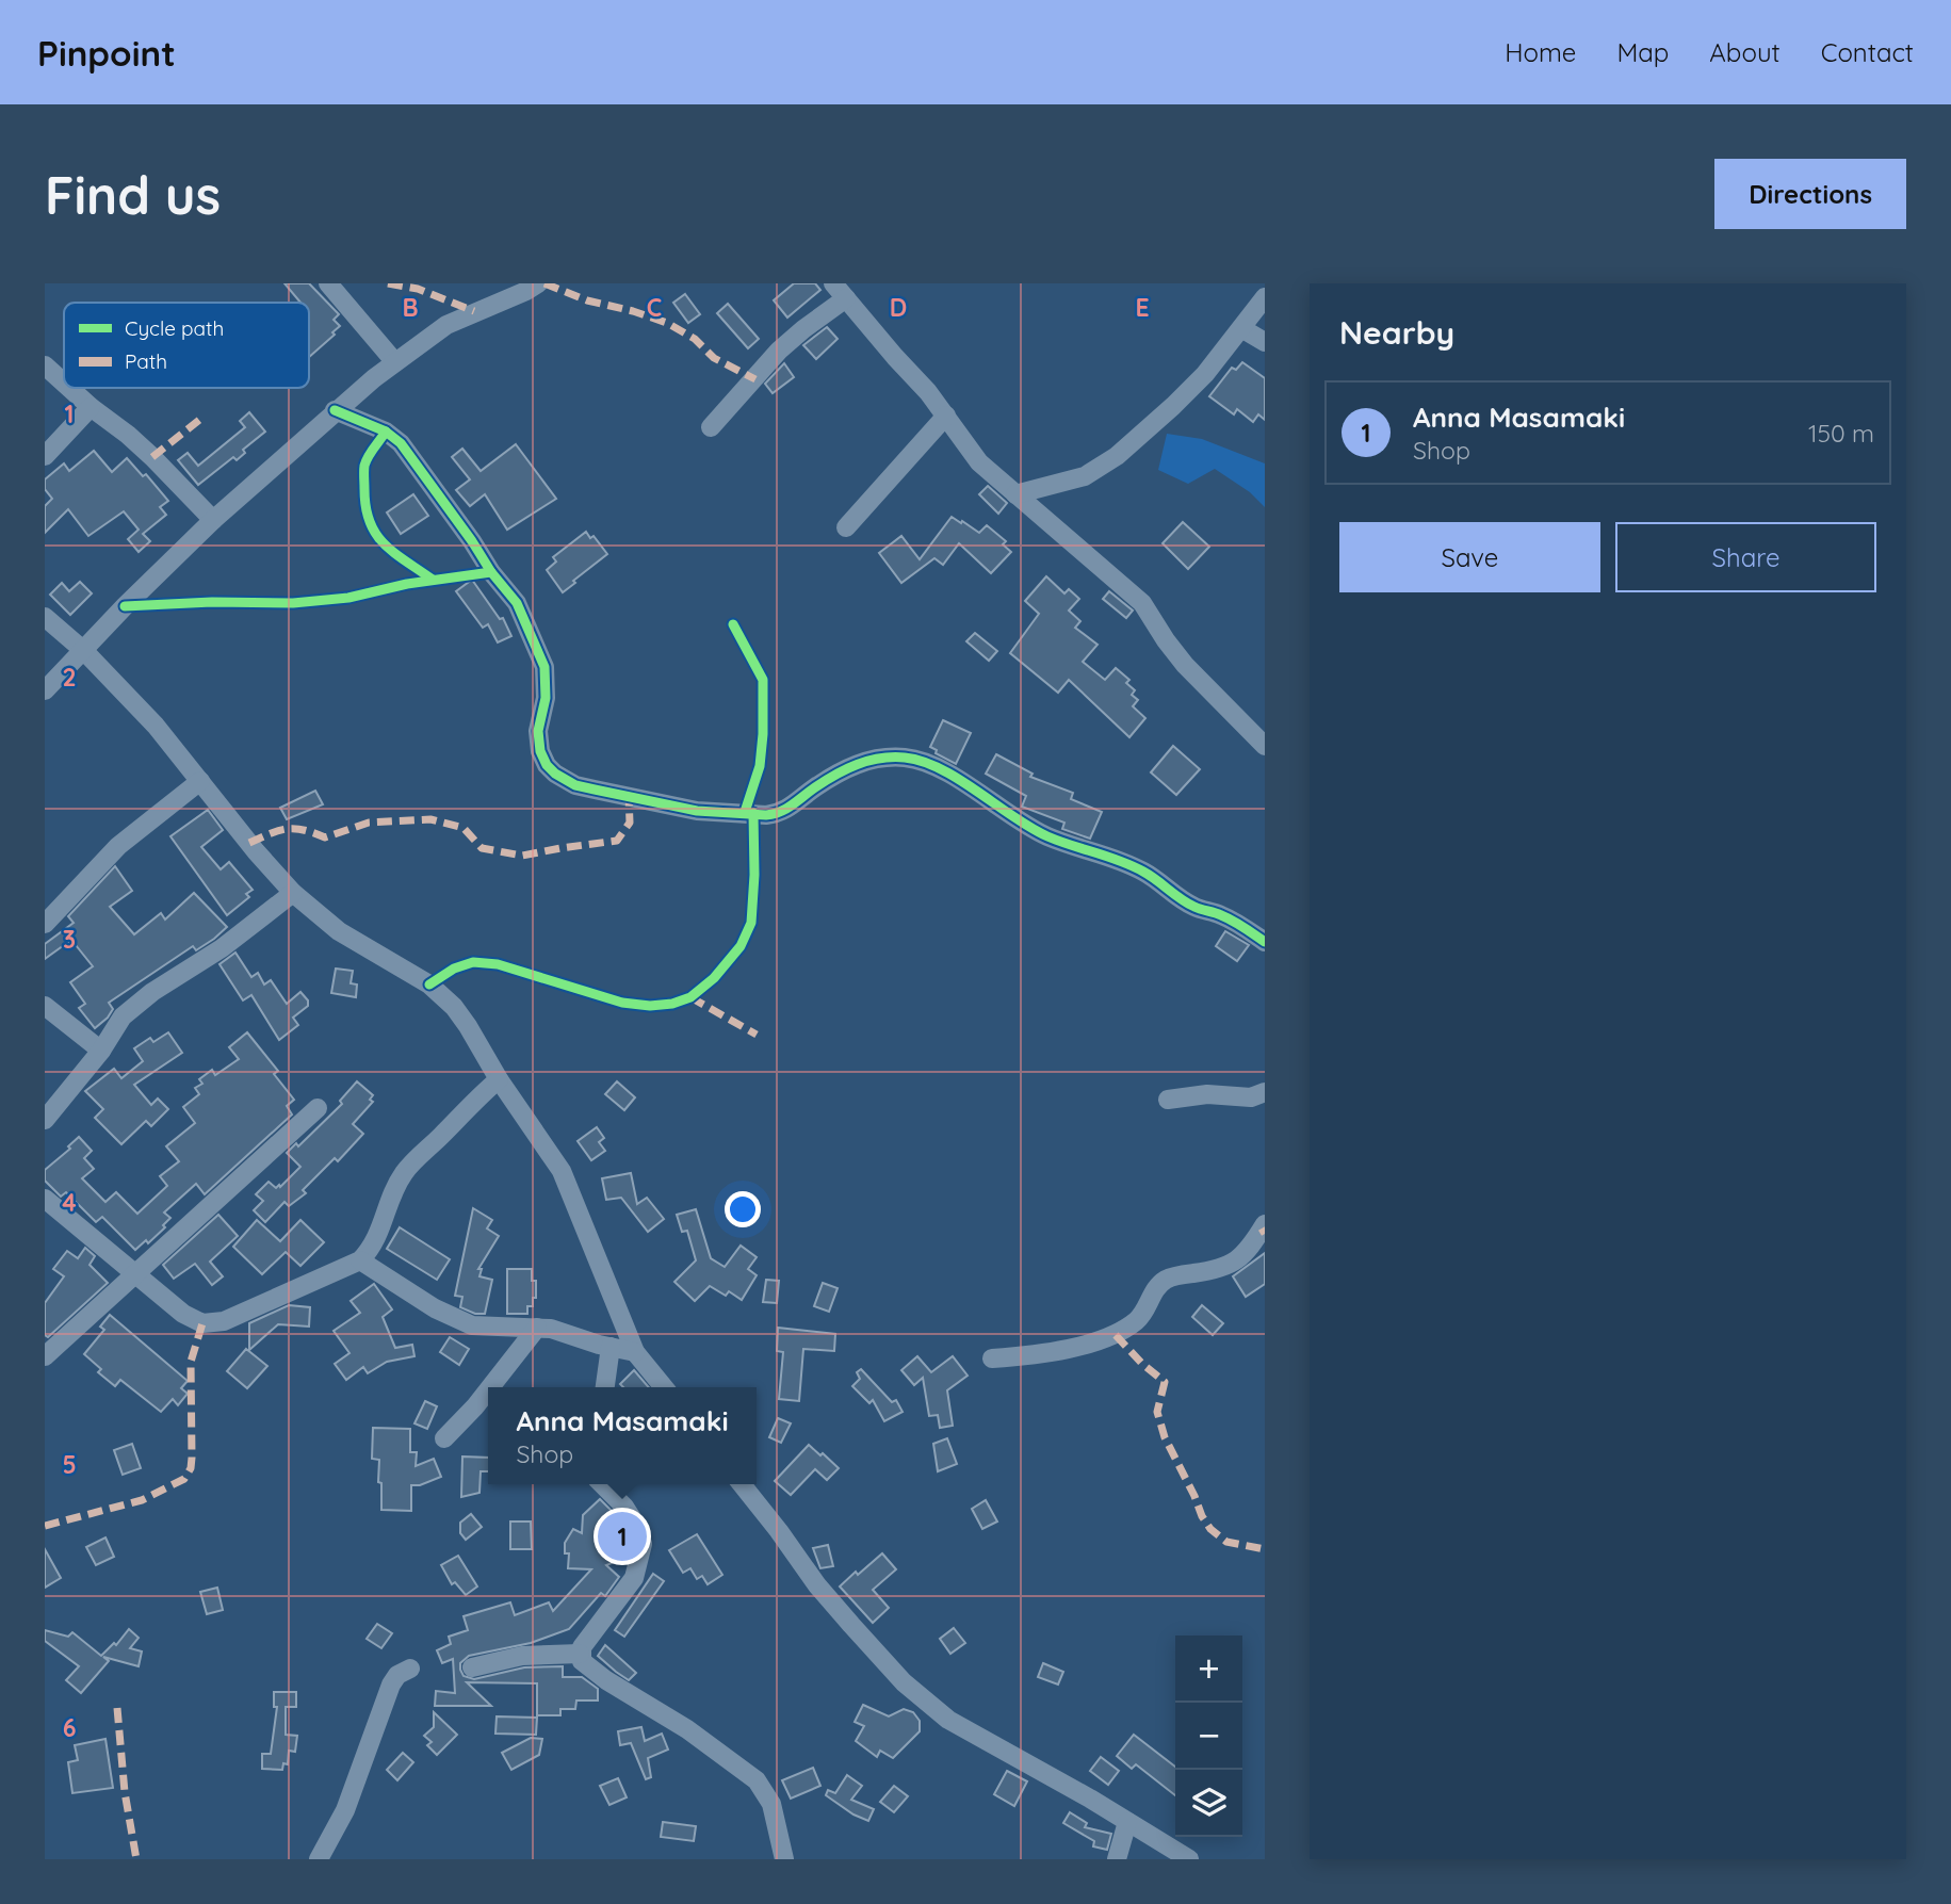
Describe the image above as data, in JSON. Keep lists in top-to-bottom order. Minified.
{"legend":["Cycle path","Path"],"page":{"header":"Pinpoint","nav":["Home","Map","About","Contact"],"buttons":["Directions",["Save","Share"]],"title":"Find us","heading":"Nearby","list":[{"mark":"1","name":"Anna Masamaki","note":"Shop","value":"150 m"}],"popup":["Anna Masamaki","Shop"],"pins":"1","map_buttons":["+","−"]},"grid":{"columns":["B","C","D","E"],"rows":["1","2","3","4","5","6"]}}
